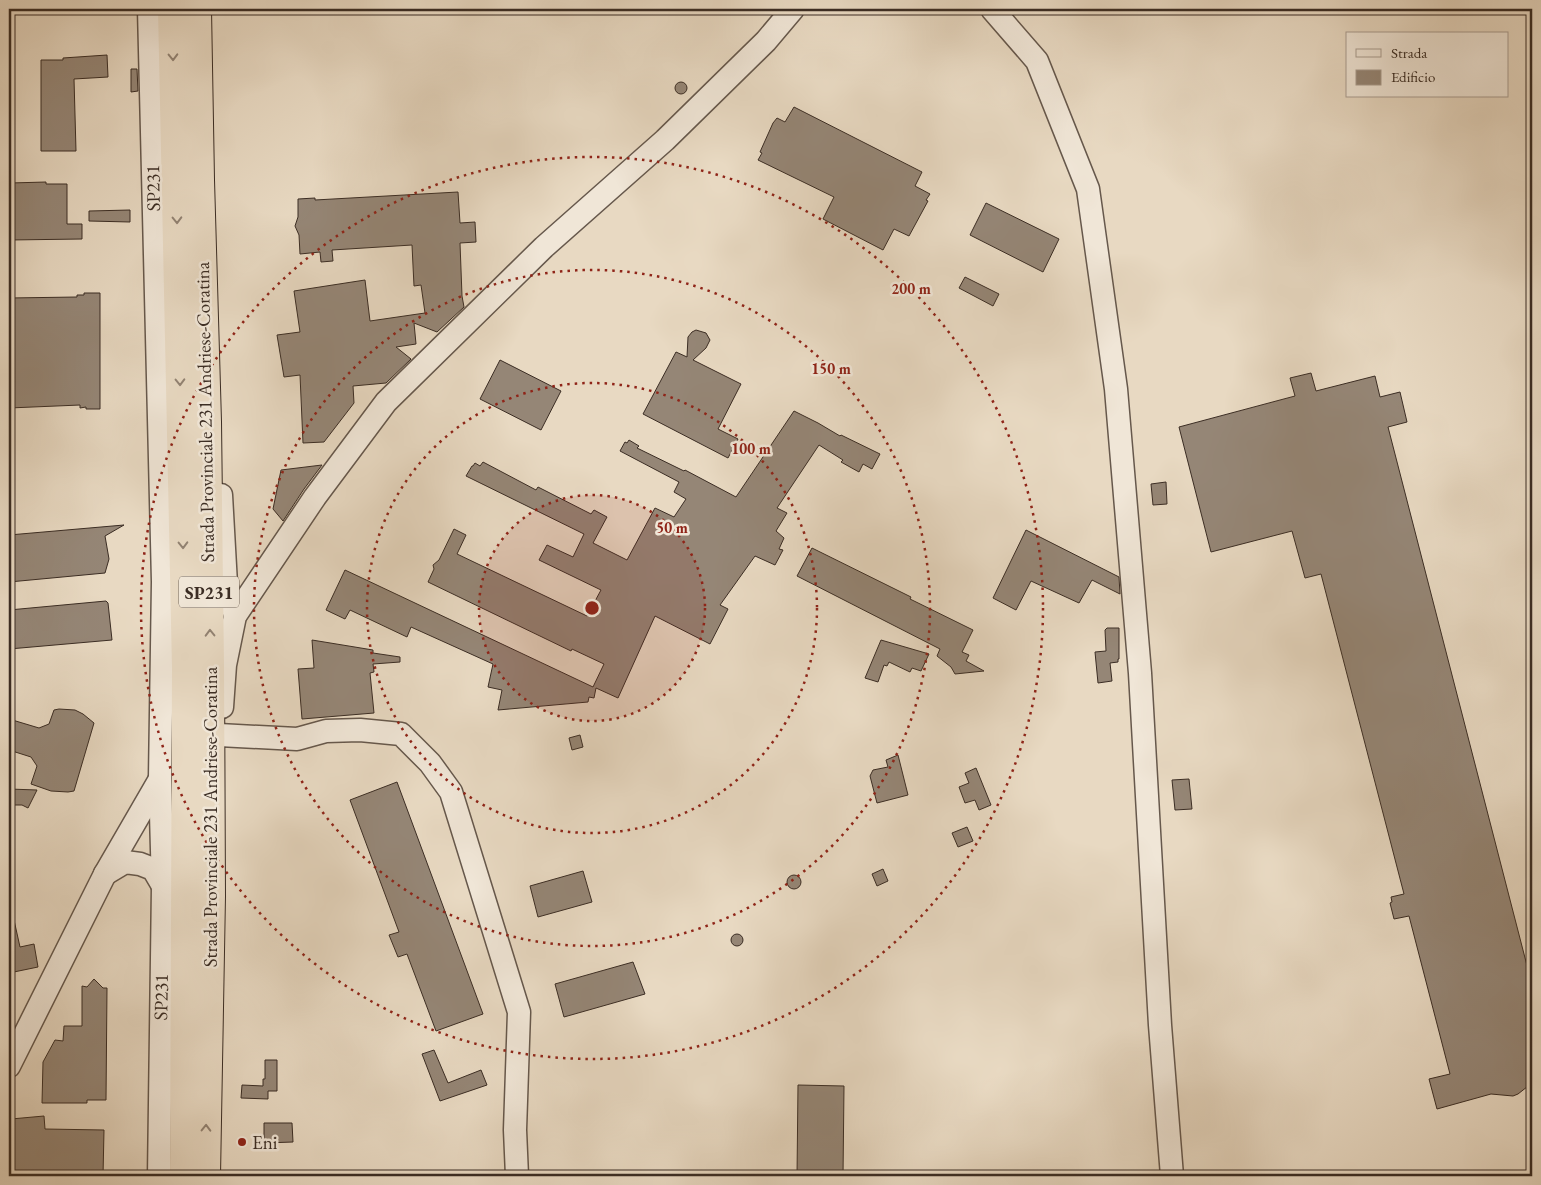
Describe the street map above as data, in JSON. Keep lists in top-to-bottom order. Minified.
{"streets":{"highway":["SP231","Strada Provinciale 231 Andriese-Coratina"]},"places":["Eni"],"legend":["Strada","Edificio"],"rings":["200 m","150 m","100 m","50 m"]}
